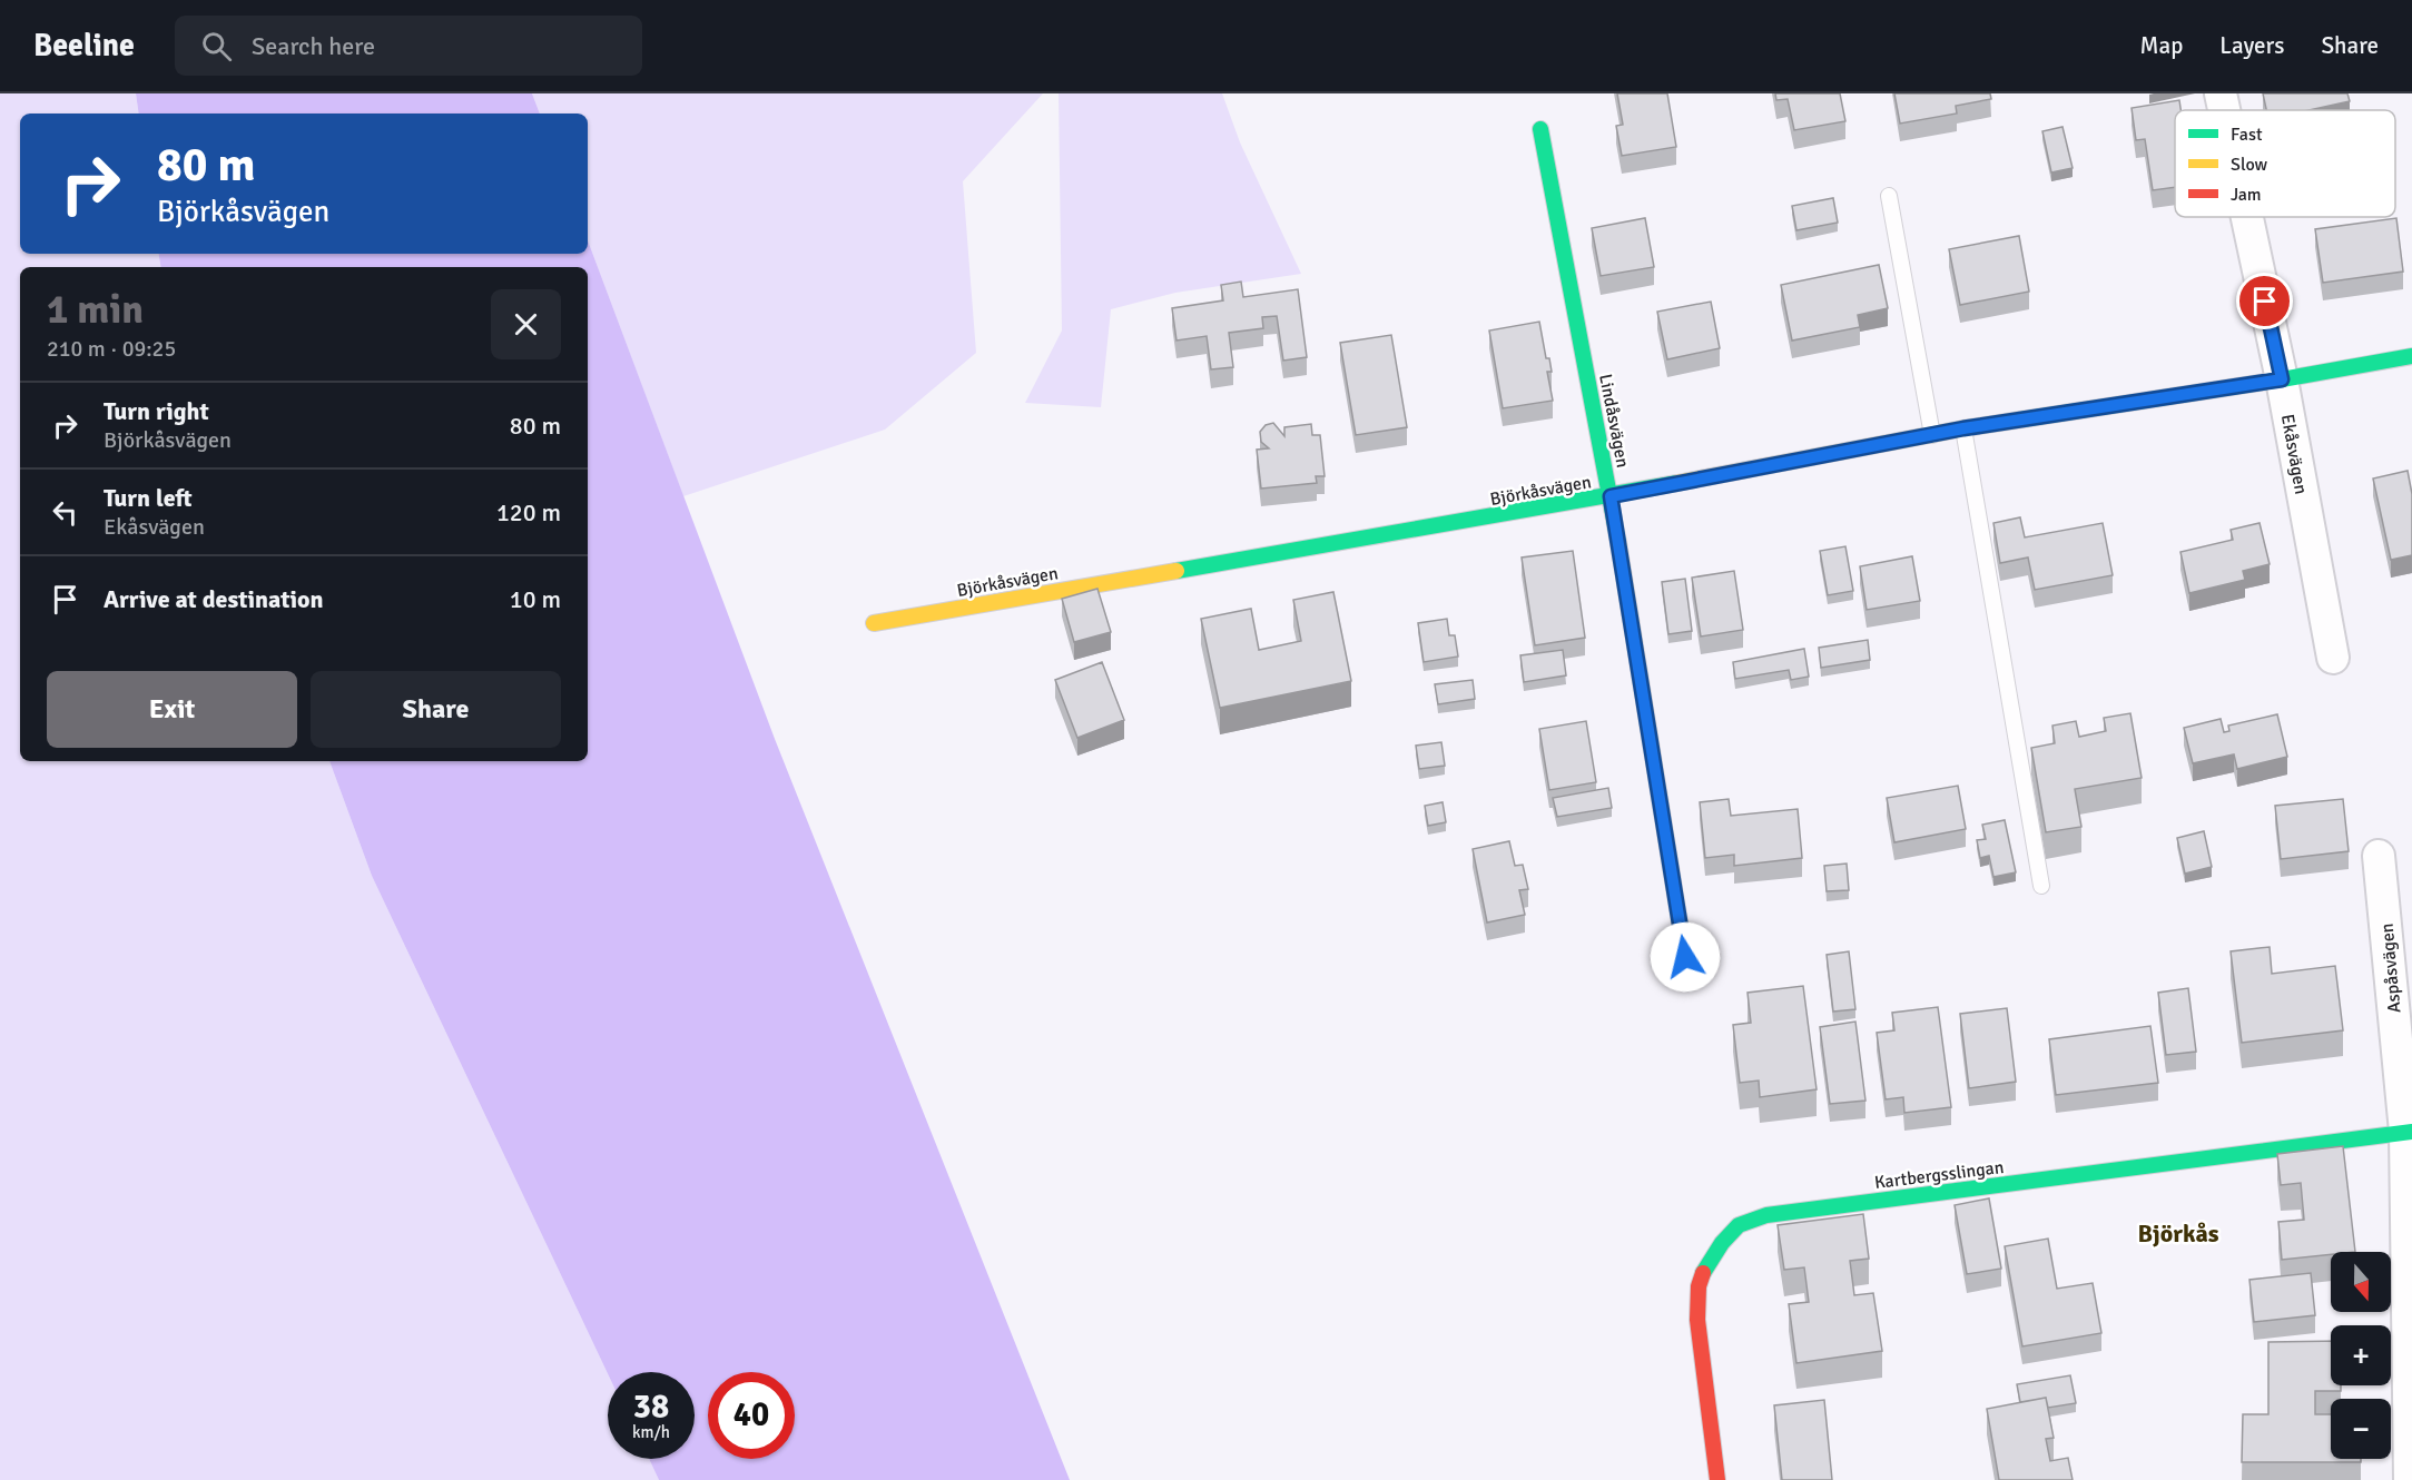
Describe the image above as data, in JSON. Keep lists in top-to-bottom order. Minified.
{"streets":{"street":["Lindåsvägen","Ekåsvägen","Björkåsvägen","Aspåsvägen","Kartbergsslingan"]},"crossings":[["Lindåsvägen","Björkåsvägen"],["Ekåsvägen","Björkåsvägen"],["Aspåsvägen","Kartbergsslingan"]],"districts":["Björkås"],"legend":["Fast","Slow","Jam"],"north":"bottom","page":{"header":"Beeline","search":"Search here","nav":["Map","Layers","Share"],"turn":["80 m","Björkåsvägen"],"heading":["1 min","210 m · 09:25"],"list":[{"name":"Turn right","note":"Björkåsvägen","value":"80 m"},{"name":"Turn left","note":"Ekåsvägen","value":"120 m"},{"name":"Arrive at destination","value":"10 m"}],"buttons":["Exit","Share"],"map_buttons":["+","−"],"speed":"38 km/h","limit":"40"}}
